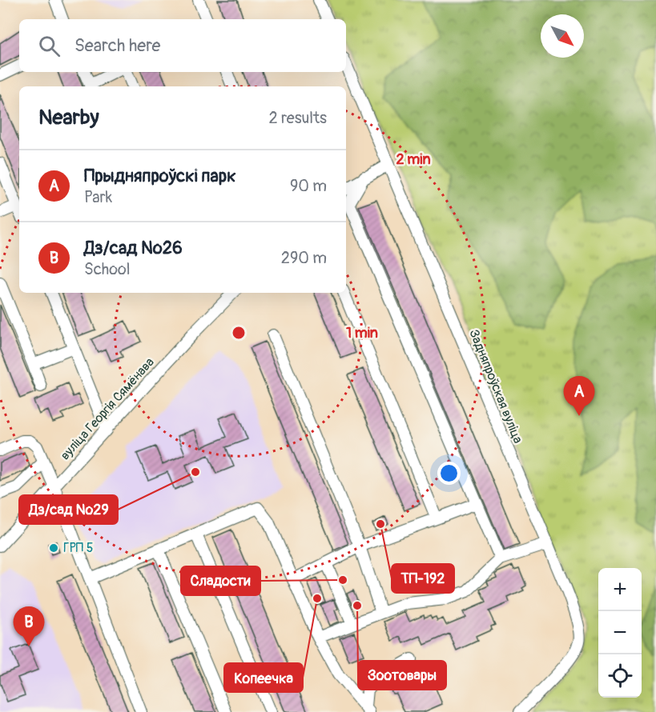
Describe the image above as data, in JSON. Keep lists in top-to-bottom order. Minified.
{"streets":{"street":["Задняпроўская вуліца","вуліца Георгія Сямёнава"]},"places":["Дз/сад №29","ТП-192","ГРП 5","Сладости","Копеечка","Зоотовары"],"north":"bottom right","page":{"search":"Search here","heading":["Nearby","2 results"],"list":[{"mark":"A","name":"Прыдняпроўскі парк","note":"Park","value":"90 m"},{"mark":"B","name":"Дз/сад №26","note":"School","value":"290 m"}],"pins":["A","B"],"map_buttons":["+","−"]},"rings":["2 min","1 min"]}
